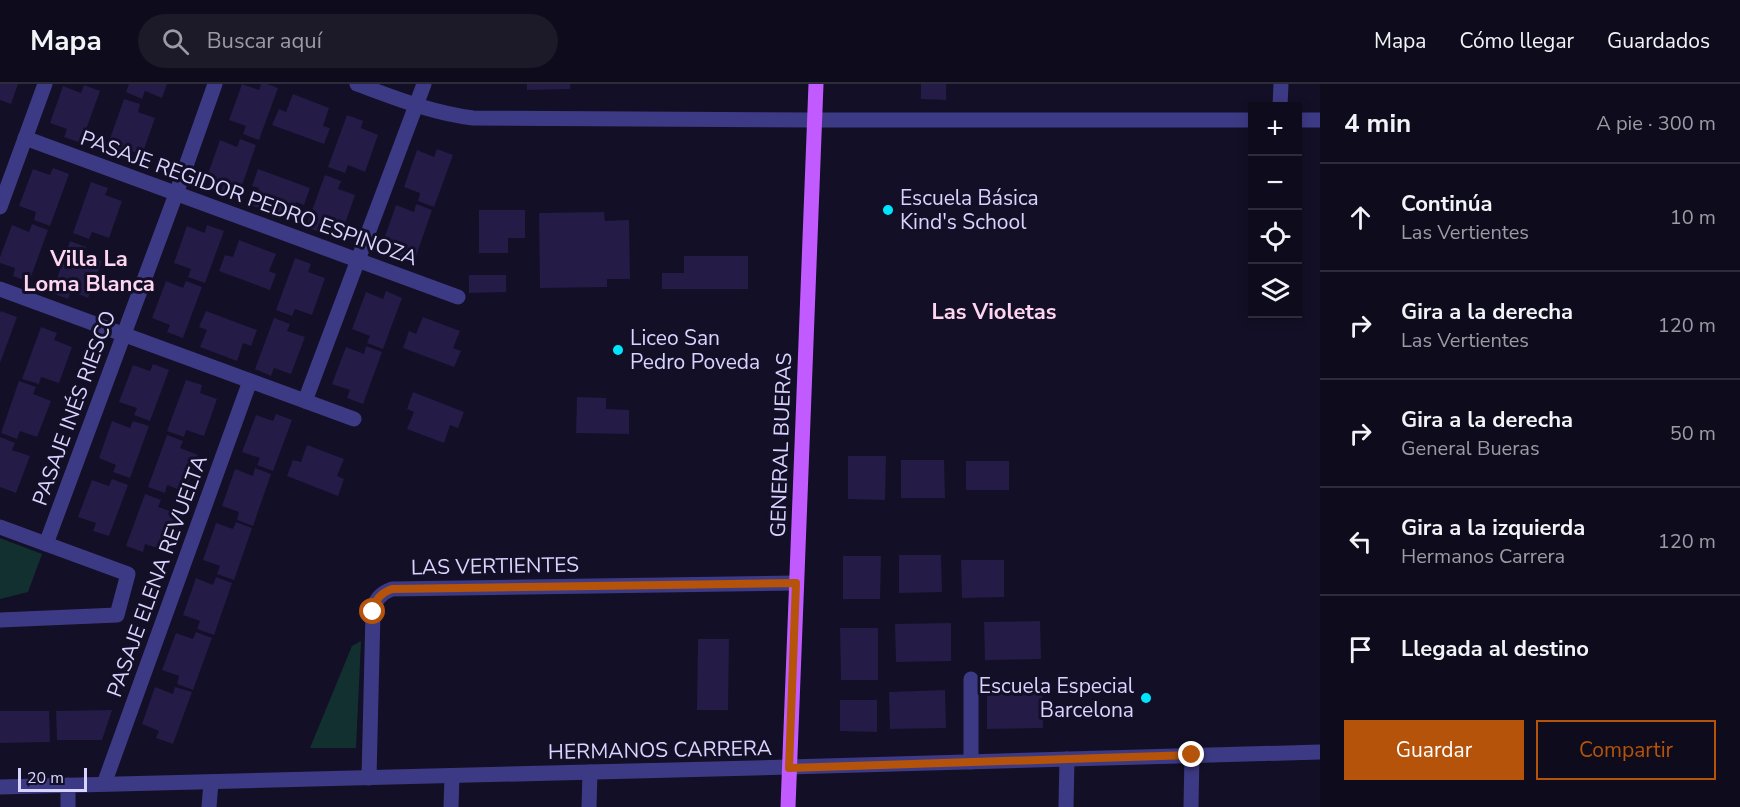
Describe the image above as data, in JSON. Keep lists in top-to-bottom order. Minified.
{"streets":{"main road":["GENERAL BUERAS"],"street":["PASAJE REGIDOR PEDRO ESPINOZA","PASAJE INÉS RIESCO","LAS VERTIENTES","PASAJE ELENA REVUELTA","HERMANOS CARRERA"]},"crossings":[["PASAJE REGIDOR PEDRO ESPINOZA","PASAJE INÉS RIESCO"],["GENERAL BUERAS","LAS VERTIENTES"],["GENERAL BUERAS","HERMANOS CARRERA"],["LAS VERTIENTES","HERMANOS CARRERA"],["PASAJE ELENA REVUELTA","HERMANOS CARRERA"]],"districts":["Villa La Loma Blanca","Las Violetas"],"places":["Escuela Básica Kind's School","Liceo San Pedro Poveda","Escuela Especial Barcelona"],"scale_bar":"20 m","page":{"header":"Mapa","search":"Buscar aquí","nav":["Mapa","Cómo llegar","Guardados"],"heading":["4 min","A pie · 300 m"],"map_buttons":["+","−"],"list":[["Continúa","Las Vertientes","10 m"],["Gira a la derecha","Las Vertientes","120 m"],["Gira a la derecha","General Bueras","50 m"],["Gira a la izquierda","Hermanos Carrera","120 m"],"Llegada al destino"],"buttons":["Guardar","Compartir"],"scale":"20 m"}}
